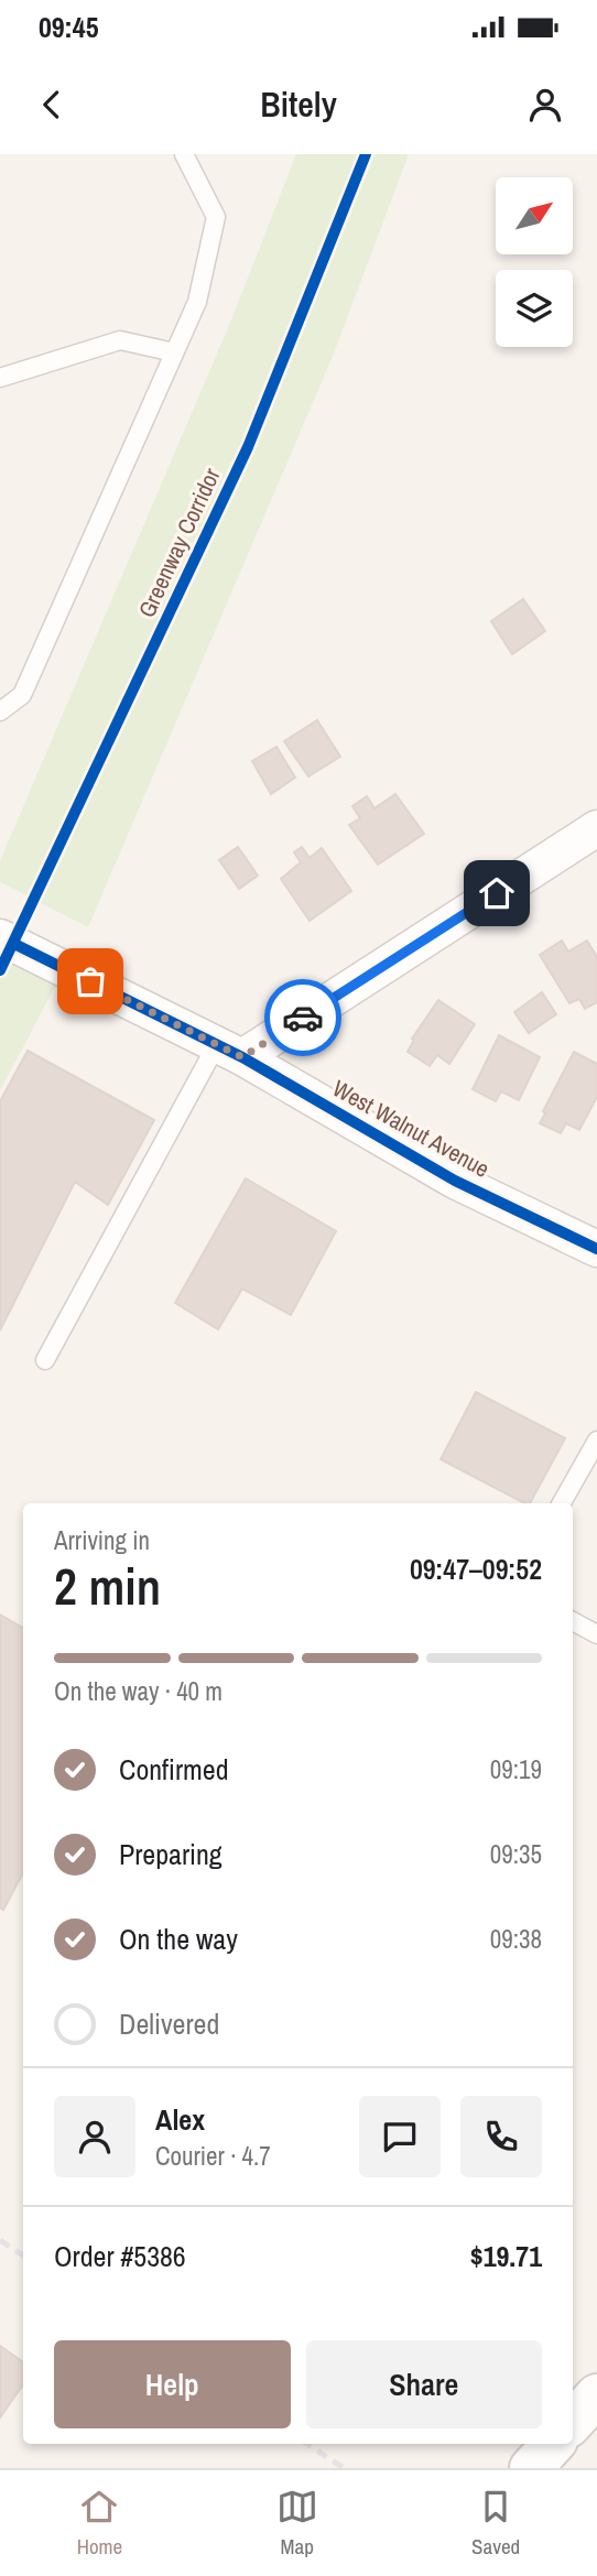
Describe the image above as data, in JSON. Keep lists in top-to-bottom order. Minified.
{"streets":{"street":["West Walnut Avenue"],"cycle path":["Greenway Corridor"]},"north":"top right","page":{"status":"09:45","header":"Bitely","heading":["2 min","Arriving in","09:47–09:52"],"panel":["Alex","Courier · 4.7","Order #5386","$19.71"],"bar":"On the way · 40 m","list":[["Confirmed","09:19"],["Preparing","09:35"],["On the way","09:38"],"Delivered"],"buttons":["Help","Share"],"tabs":["Home","Map","Saved"]}}
